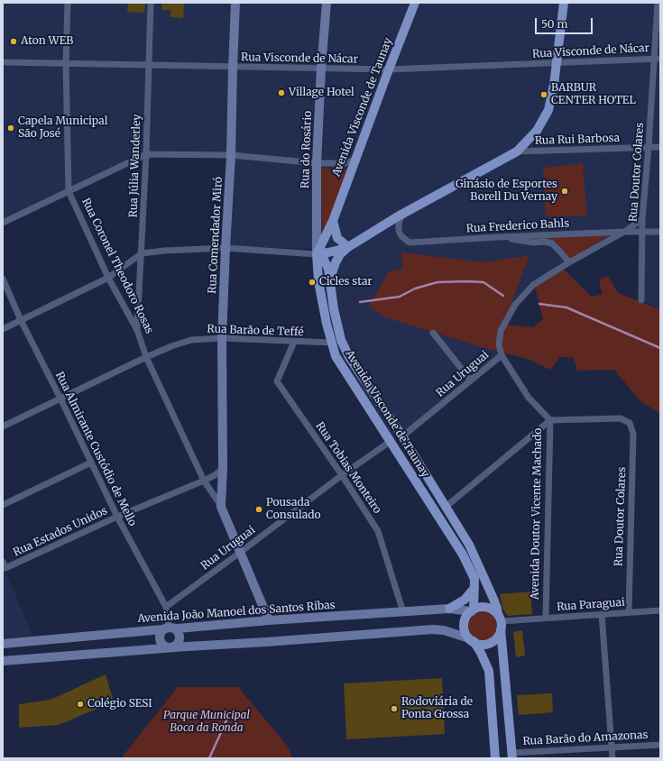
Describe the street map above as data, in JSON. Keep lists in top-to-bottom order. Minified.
{"streets":{"main road":["Avenida Visconde de Taunay","Rua do Rosário","Rua Comendador Miró","Rua Coronel Theodoro Rosas","Avenida João Manoel dos Santos Ribas"],"street":["Rua Visconde de Nácar","Rua Rui Barbosa","Rua Júlia Wanderley","Rua Doutor Colares","Rua Frederico Bahls","Rua Barão de Teffé","Rua Uruguai","Rua Almirante Custódio de Mello","Rua Tobias Monteiro","Avenida Doutor Vicente Machado","Rua Estados Unidos","Rua Paraguai","Rua Barão do Amazonas"]},"crossings":[["Rua Visconde de Nácar","Avenida Visconde de Taunay"],["Rua Visconde de Nácar","Rua do Rosário"],["Rua Visconde de Nácar","Rua Júlia Wanderley"],["Rua Visconde de Nácar","Rua Doutor Colares"],["Rua Visconde de Nácar","Rua Comendador Miró"],["Rua Visconde de Nácar","Rua Coronel Theodoro Rosas"],["Avenida Visconde de Taunay","Rua do Rosário"],["Avenida Visconde de Taunay","Rua Barão de Teffé"],["Avenida Visconde de Taunay","Rua Uruguai"],["Avenida Visconde de Taunay","Rua Paraguai"],["Avenida Visconde de Taunay","Avenida João Manoel dos Santos Ribas"],["Avenida Visconde de Taunay","Rua Barão do Amazonas"],["Rua Rui Barbosa","Rua Doutor Colares"],["Rua Júlia Wanderley","Rua Coronel Theodoro Rosas"],["Rua Doutor Colares","Rua Frederico Bahls"],["Rua Doutor Colares","Avenida Doutor Vicente Machado"],["Rua Doutor Colares","Rua Paraguai"],["Rua Frederico Bahls","Avenida Doutor Vicente Machado"],["Rua Comendador Miró","Rua Coronel Theodoro Rosas"],["Rua Comendador Miró","Rua Barão de Teffé"],["Rua Coronel Theodoro Rosas","Rua Barão de Teffé"],["Rua Coronel Theodoro Rosas","Rua Uruguai"],["Rua Coronel Theodoro Rosas","Rua Estados Unidos"],["Rua Coronel Theodoro Rosas","Avenida João Manoel dos Santos Ribas"],["Rua Barão de Teffé","Rua Almirante Custódio de Mello"],["Rua Barão de Teffé","Rua Tobias Monteiro"],["Rua Uruguai","Rua Almirante Custódio de Mello"],["Rua Uruguai","Rua Tobias Monteiro"],["Rua Uruguai","Avenida Doutor Vicente Machado"],["Rua Almirante Custódio de Mello","Rua Estados Unidos"],["Rua Almirante Custódio de Mello","Avenida João Manoel dos Santos Ribas"],["Rua Tobias Monteiro","Avenida João Manoel dos Santos Ribas"],["Avenida Doutor Vicente Machado","Rua Paraguai"],["Rua Paraguai","Avenida João Manoel dos Santos Ribas"]],"parks":["Parque Municipal Boca da Ronda"],"places":["Aton WEB","Village Hotel","BARBUR CENTER HOTEL","Capela Municipal São José","Ginásio de Esportes Borell Du Vernay","Cicles star","Pousada Consulado","Colégio SESI","Rodoviária de Ponta Grossa"],"scale_bar":"50 m"}
